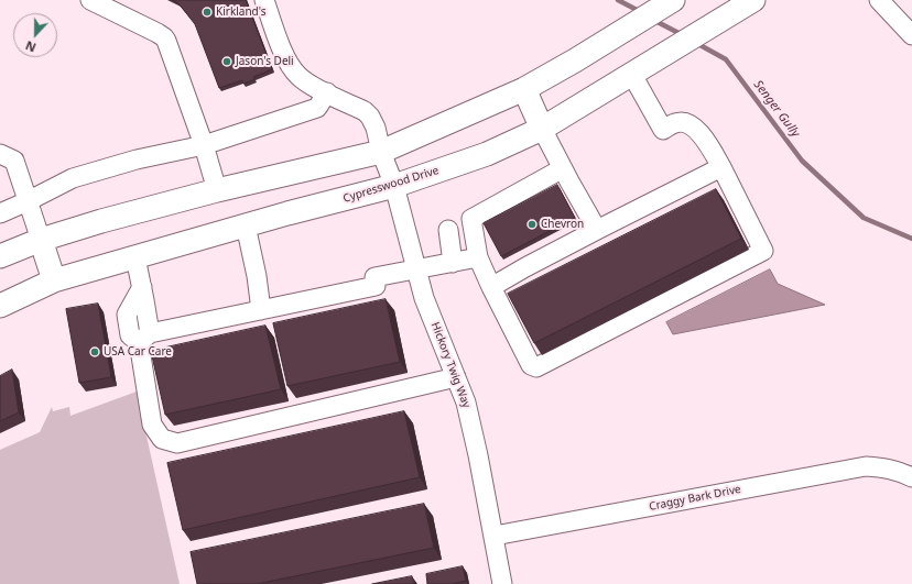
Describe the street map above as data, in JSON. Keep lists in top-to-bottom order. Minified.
{"streets":{"main road":["Cypresswood Drive"],"street":["Hickory Twig Way","Craggy Bark Drive"]},"crossings":[["Cypresswood Drive","Hickory Twig Way"],["Hickory Twig Way","Craggy Bark Drive"]],"water":["Senger Gully"],"places":["Kirkland's","Jason's Deli","Chevron","USA Car Care"],"north":"bottom"}
